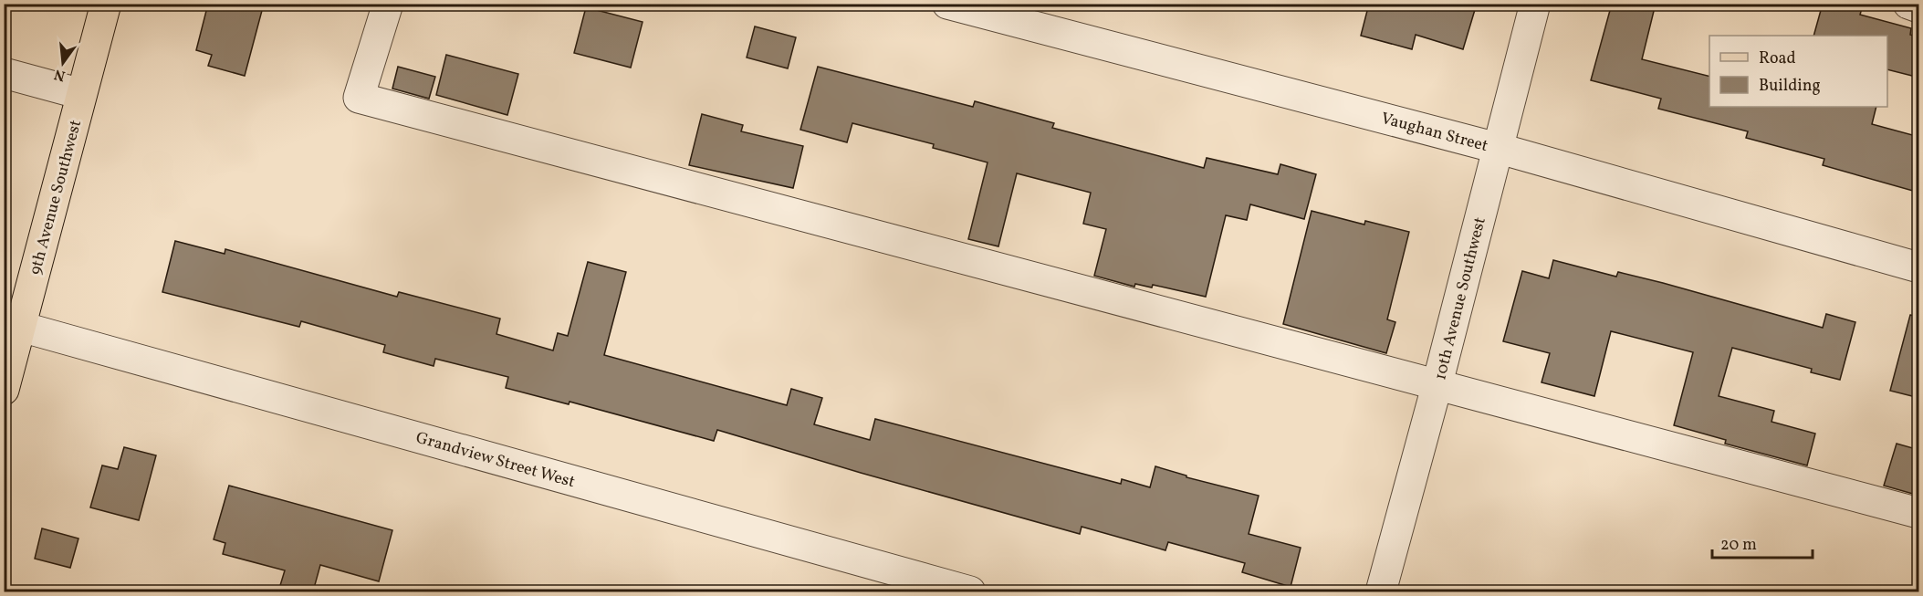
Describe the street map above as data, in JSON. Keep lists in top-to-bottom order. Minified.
{"streets":{"main road":["9th Avenue Southwest"],"street":["Vaughan Street","10th Avenue Southwest","Grandview Street West"]},"crossings":[["Vaughan Street","10th Avenue Southwest"],["9th Avenue Southwest","Grandview Street West"]],"legend":["Road","Building"],"scale_bar":"20 m","north":"bottom"}
